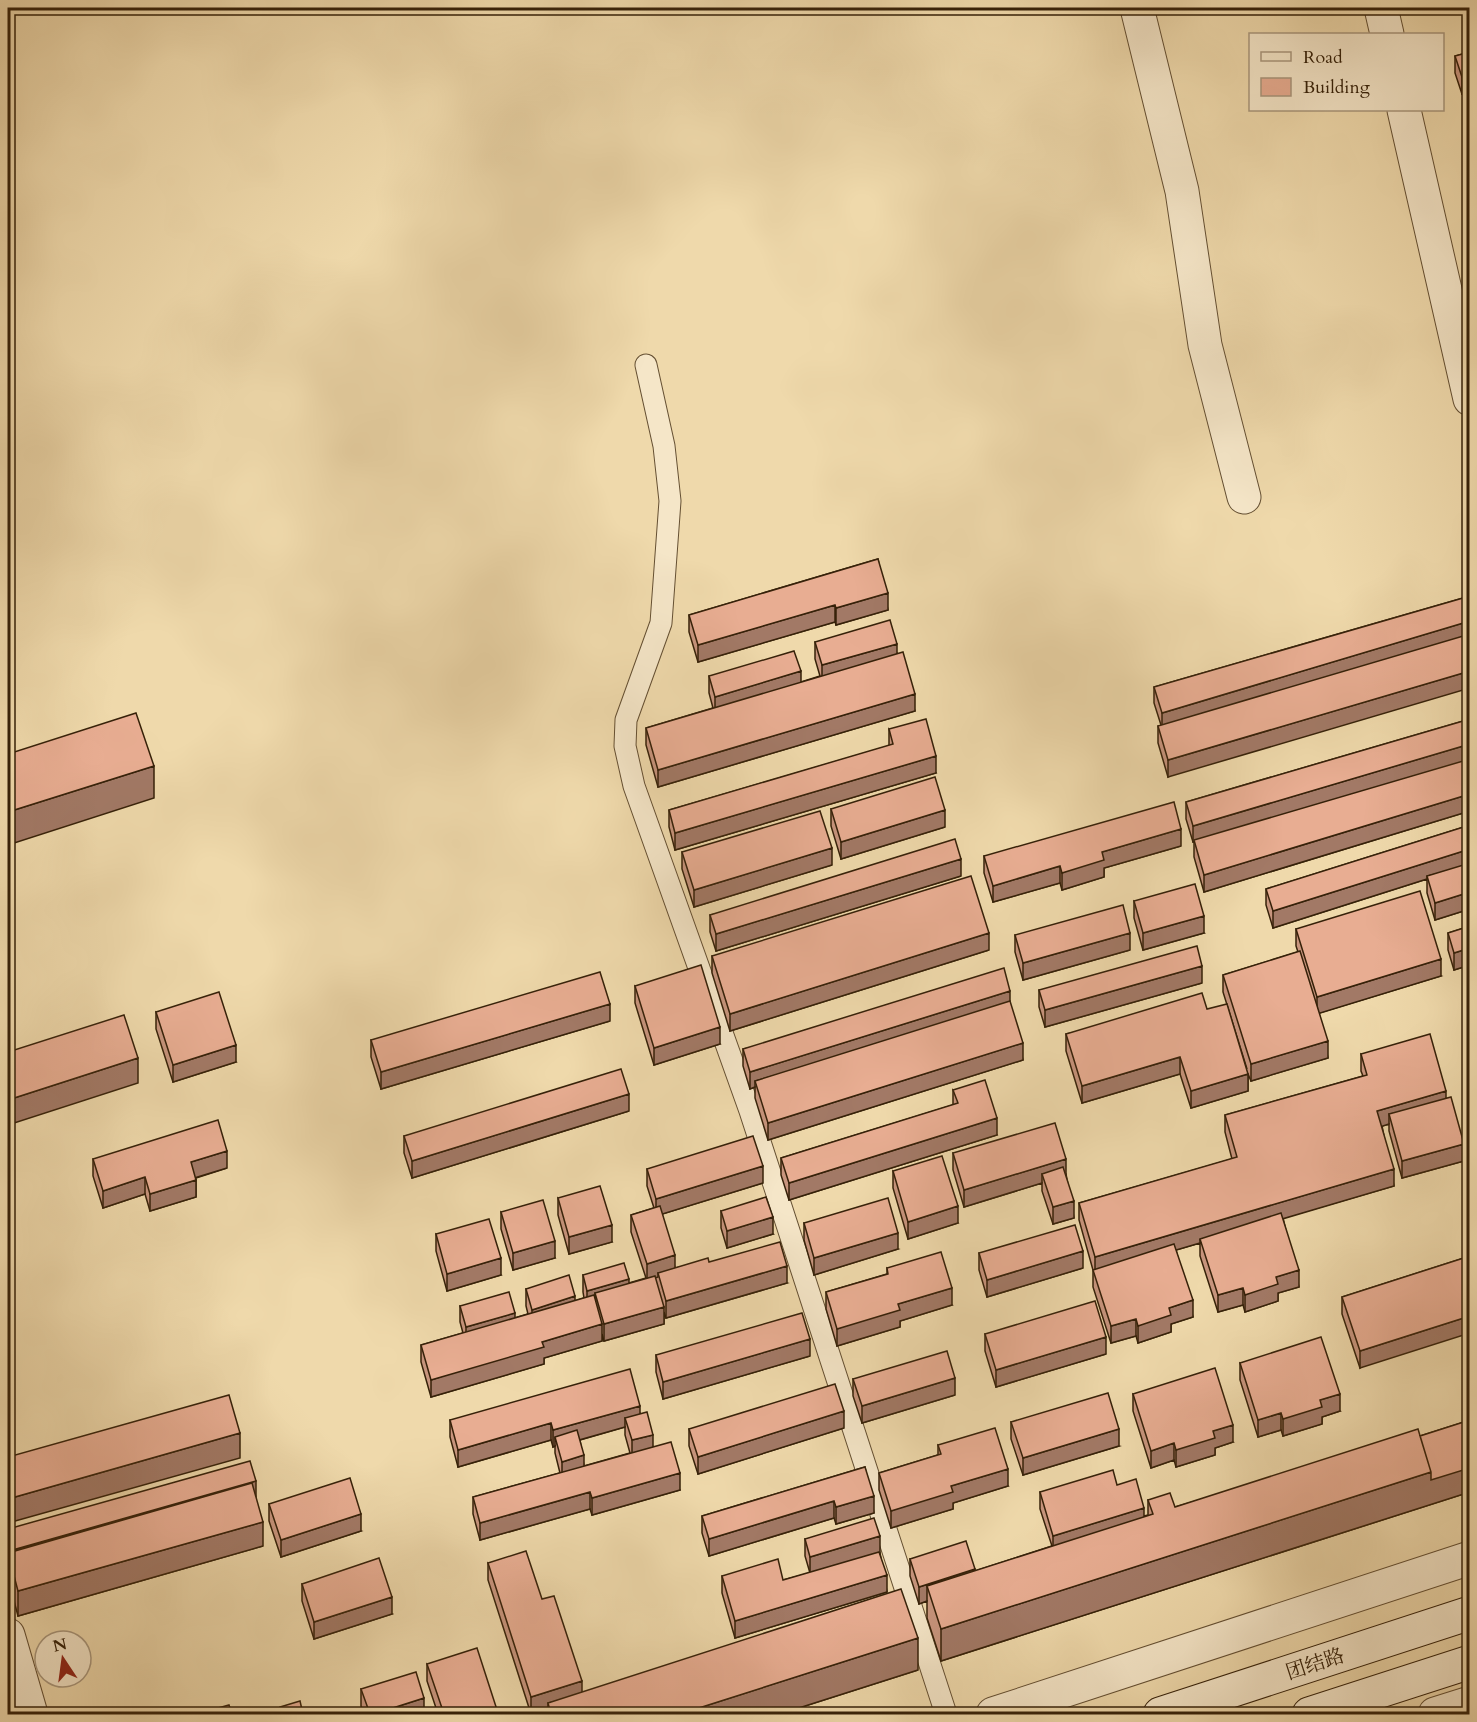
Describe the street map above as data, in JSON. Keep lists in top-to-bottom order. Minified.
{"streets":{"street":["团结路"]},"legend":["Road","Building"],"north":"top"}
